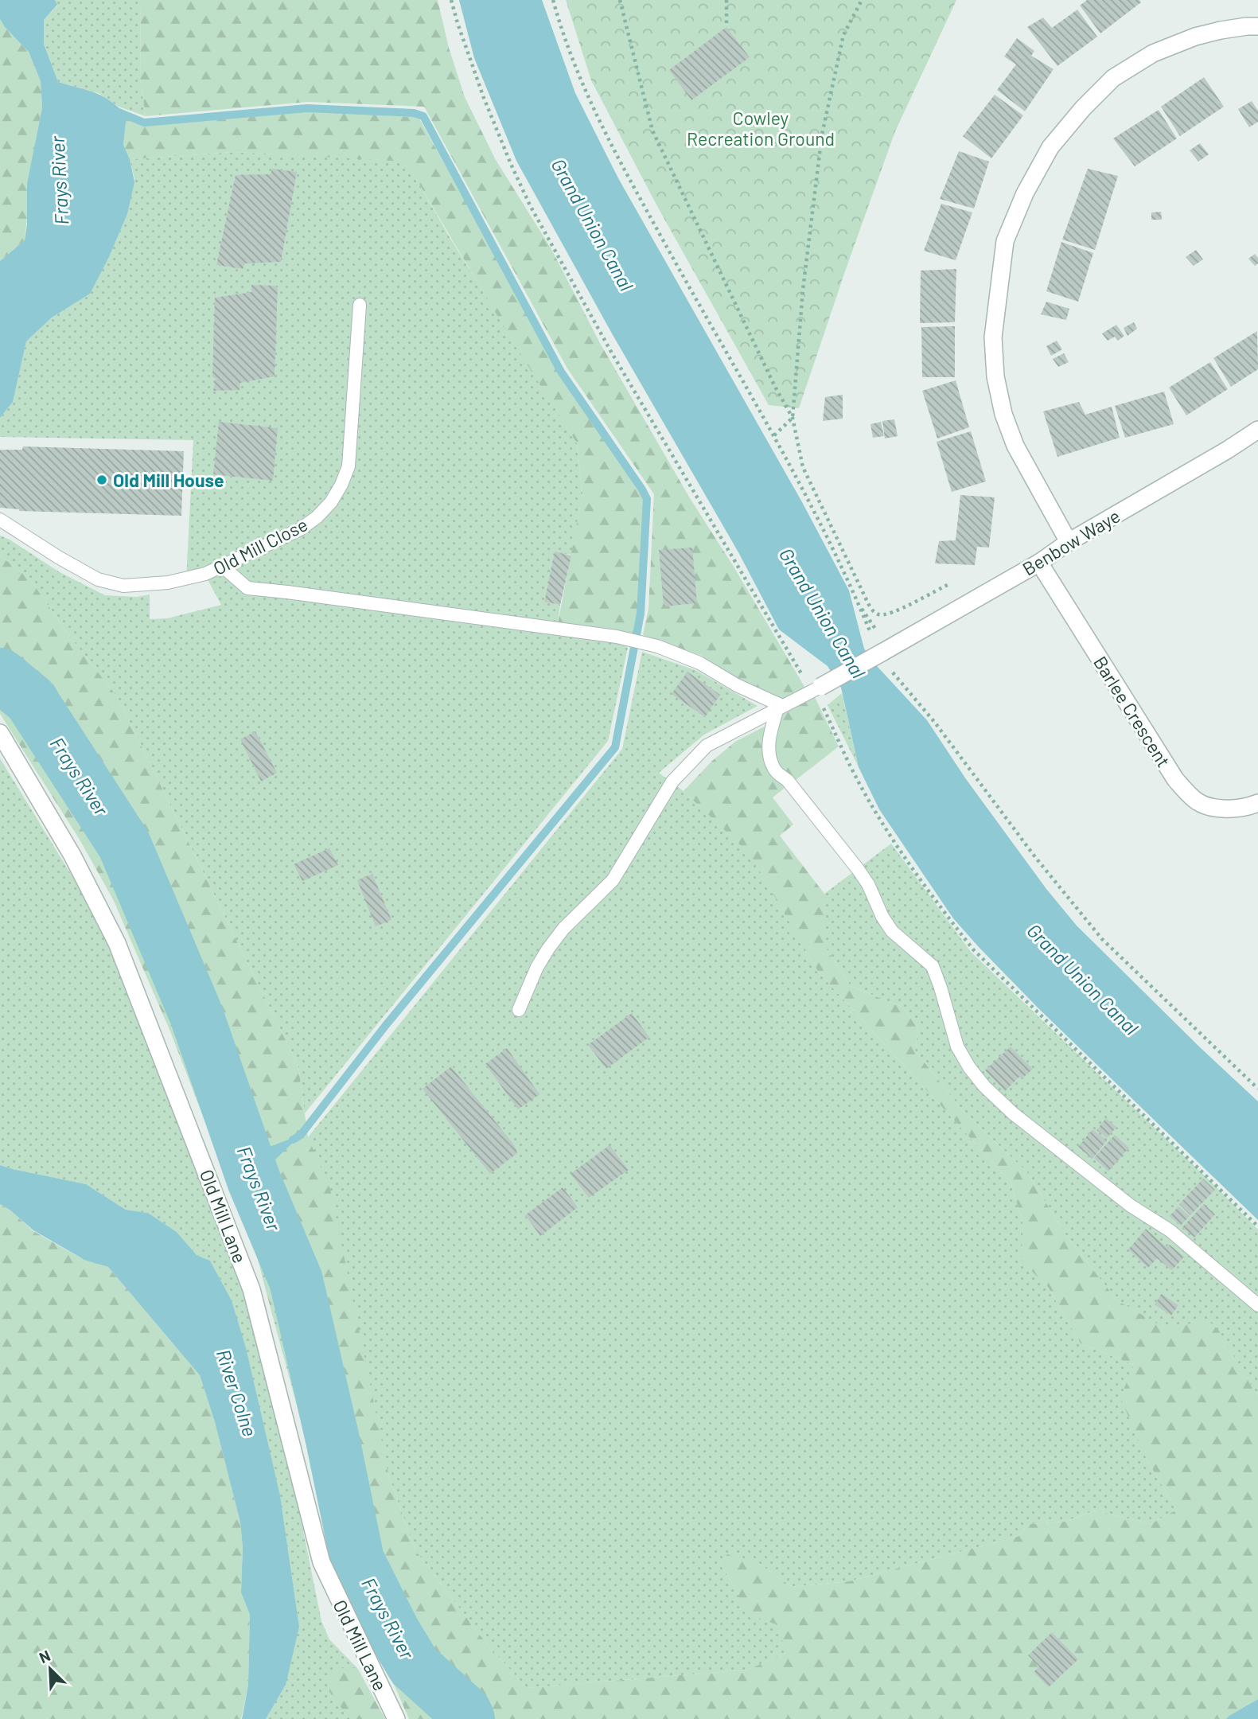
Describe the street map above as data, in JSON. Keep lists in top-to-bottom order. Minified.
{"streets":{"street":["Benbow Waye","Barlee Crescent","Old Mill Lane"],"lane":["Old Mill Close"]},"crossings":[["Benbow Waye","Barlee Crescent"]],"water":["Frays River","Grand Union Canal","River Colne"],"parks":["Cowley Recreation Ground"],"places":["Old Mill House"],"north":"top left"}
